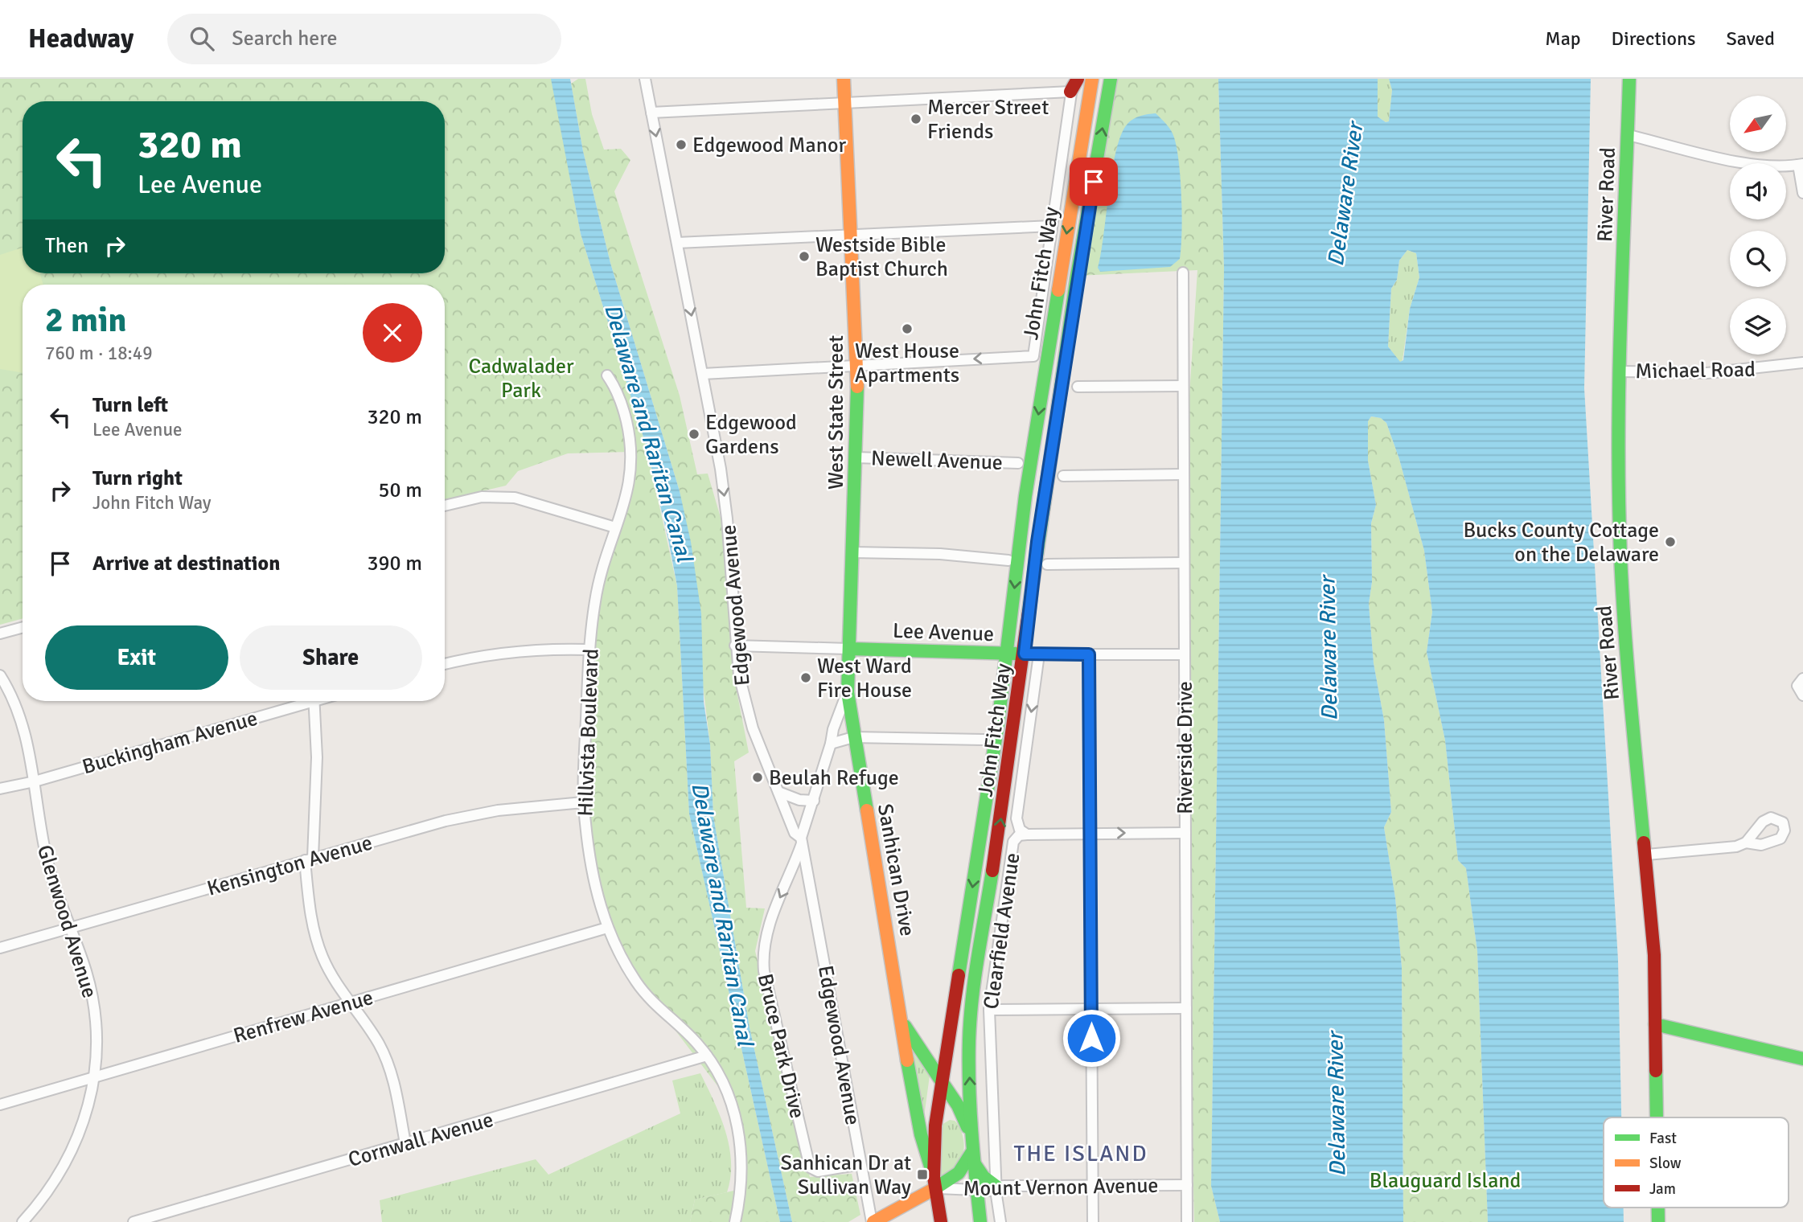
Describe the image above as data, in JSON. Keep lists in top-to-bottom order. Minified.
{"streets":{"main road":["River Road","John Fitch Way","West State Street","Lee Avenue","Sanhican Drive"],"street":["Michael Road","Newell Avenue","Edgewood Avenue","Hillvista Boulevard","Buckingham Avenue","Riverside Drive","Kensington Avenue","Glenwood Avenue","Clearfield Avenue","Renfrew Avenue","Bruce Park Drive","Cornwall Avenue","Mount Vernon Avenue"]},"crossings":[["River Road","Michael Road"],["John Fitch Way","Lee Avenue"],["John Fitch Way","Sanhican Drive"],["John Fitch Way","Mount Vernon Avenue"],["West State Street","Newell Avenue"],["West State Street","Edgewood Avenue"],["West State Street","Lee Avenue"],["West State Street","Sanhican Drive"],["West State Street","Bruce Park Drive"],["Edgewood Avenue","Lee Avenue"],["Edgewood Avenue","Bruce Park Drive"],["Lee Avenue","Riverside Drive"],["Lee Avenue","Clearfield Avenue"],["Hillvista Boulevard","Kensington Avenue"],["Hillvista Boulevard","Renfrew Avenue"],["Hillvista Boulevard","Cornwall Avenue"],["Buckingham Avenue","Glenwood Avenue"],["Riverside Drive","Mount Vernon Avenue"],["Kensington Avenue","Glenwood Avenue"],["Sanhican Drive","Mount Vernon Avenue"],["Glenwood Avenue","Renfrew Avenue"],["Clearfield Avenue","Mount Vernon Avenue"]],"one_way":["Edgewood Avenue","Bruce Park Drive"],"districts":["THE ISLAND"],"water":["Delaware River","Delaware and Raritan Canal"],"parks":["Cadwalader Park","Blauguard Island"],"places":{"other":["Mercer Street Friends","Edgewood Manor","Westside Bible Baptist Church","West House Apartments","Edgewood Gardens","Bucks County Cottage on the Delaware","West Ward Fire House","Beulah Refuge"],"transit":["Sanhican Dr at Sullivan Way"]},"legend":["Fast","Slow","Jam"],"north":"bottom left","page":{"header":"Headway","search":"Search here","nav":["Map","Directions","Saved"],"turn":["320 m","Lee Avenue"],"then":"Then","heading":["2 min","760 m · 18:49"],"list":[{"name":"Turn left","note":"Lee Avenue","value":"320 m"},{"name":"Turn right","note":"John Fitch Way","value":"50 m"},{"name":"Arrive at destination","value":"390 m"}],"buttons":["Exit","Share"]}}
